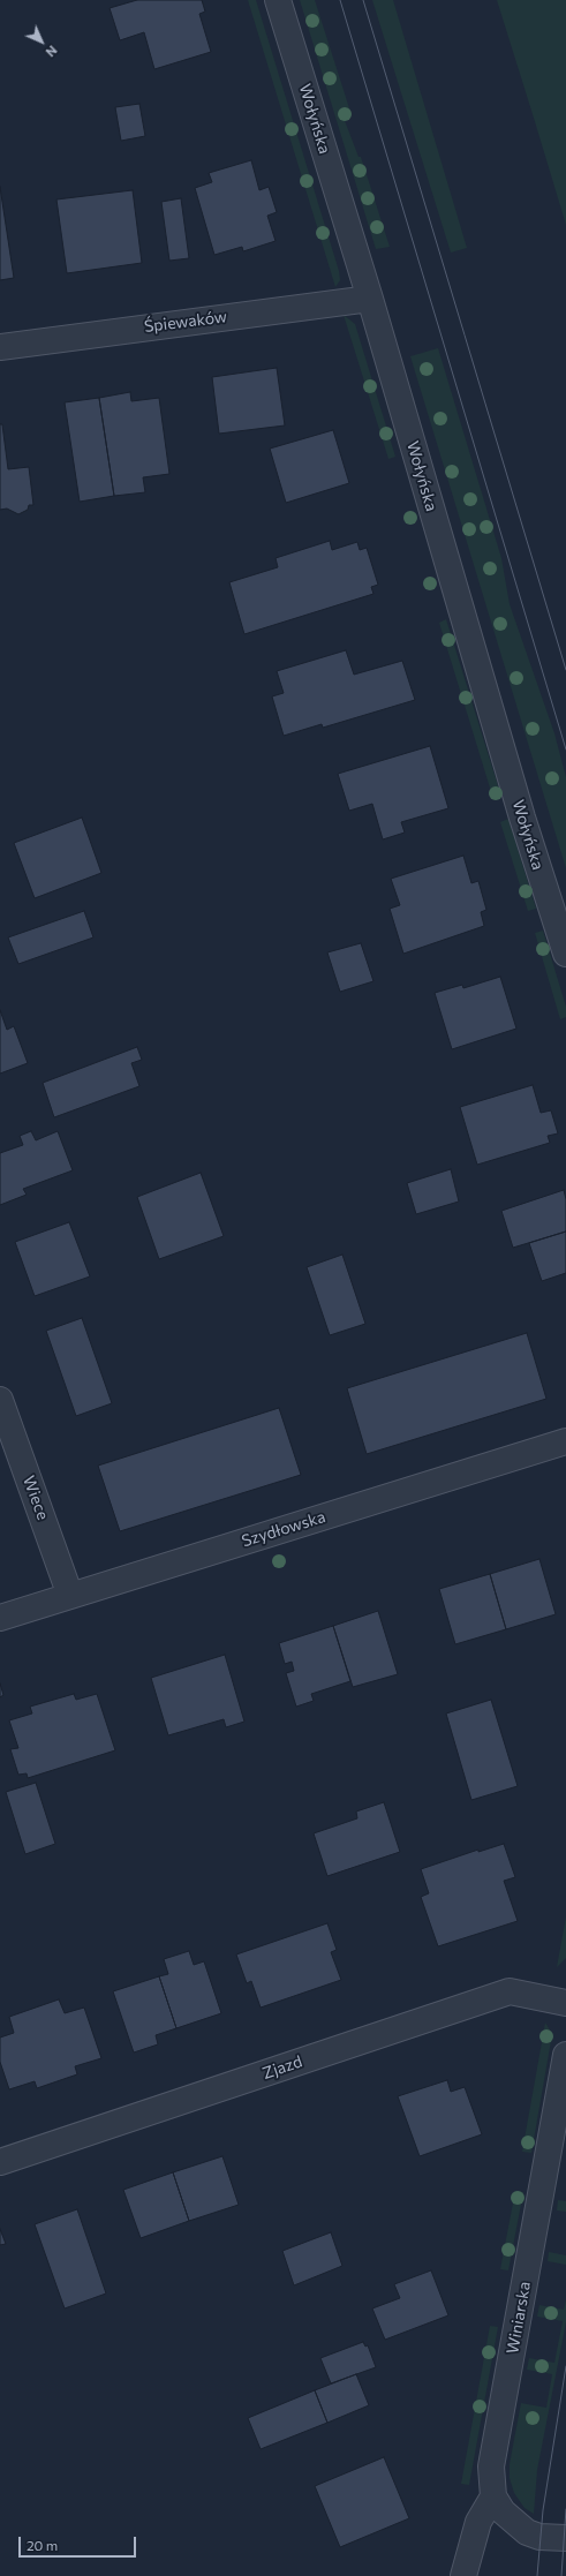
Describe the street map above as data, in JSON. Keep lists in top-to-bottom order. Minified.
{"streets":{"street":["Wołyńska","Śpiewaków","Wiece","Szydłowska","Zjazd","Winiarska"]},"crossings":[["Wołyńska","Śpiewaków"],["Wiece","Szydłowska"]],"scale_bar":"20 m","north":"bottom right"}
